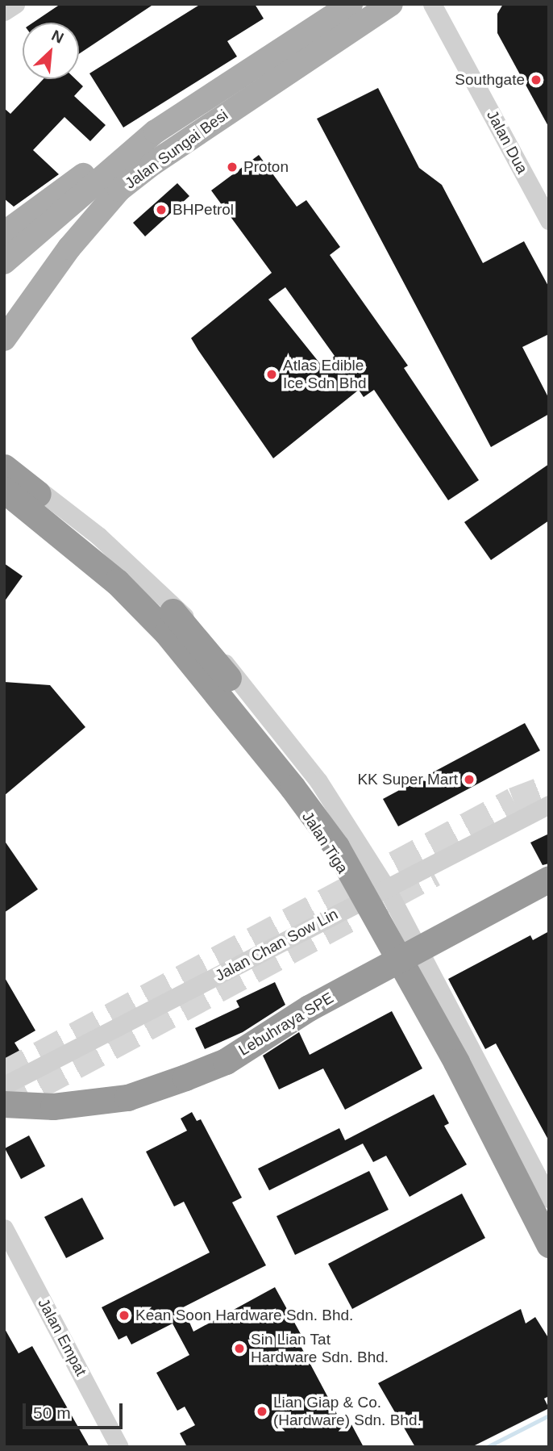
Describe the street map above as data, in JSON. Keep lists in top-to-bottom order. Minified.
{"streets":{"highway":["Lebuhraya SPE"],"main road":["Jalan Sungai Besi"],"street":["Jalan Dua","Jalan Tiga","Jalan Chan Sow Lin","Jalan Empat"]},"crossings":[["Jalan Tiga","Jalan Chan Sow Lin"]],"places":["Southgate","Proton","BHPetrol","Atlas Edible Ice Sdn Bhd","KK Super Mart","Kean Soon Hardware Sdn. Bhd.","Sin Lian Tat Hardware Sdn. Bhd.","Lian Giap & Co. (Hardware) Sdn. Bhd."],"scale_bar":"50 m","north":"top right"}
